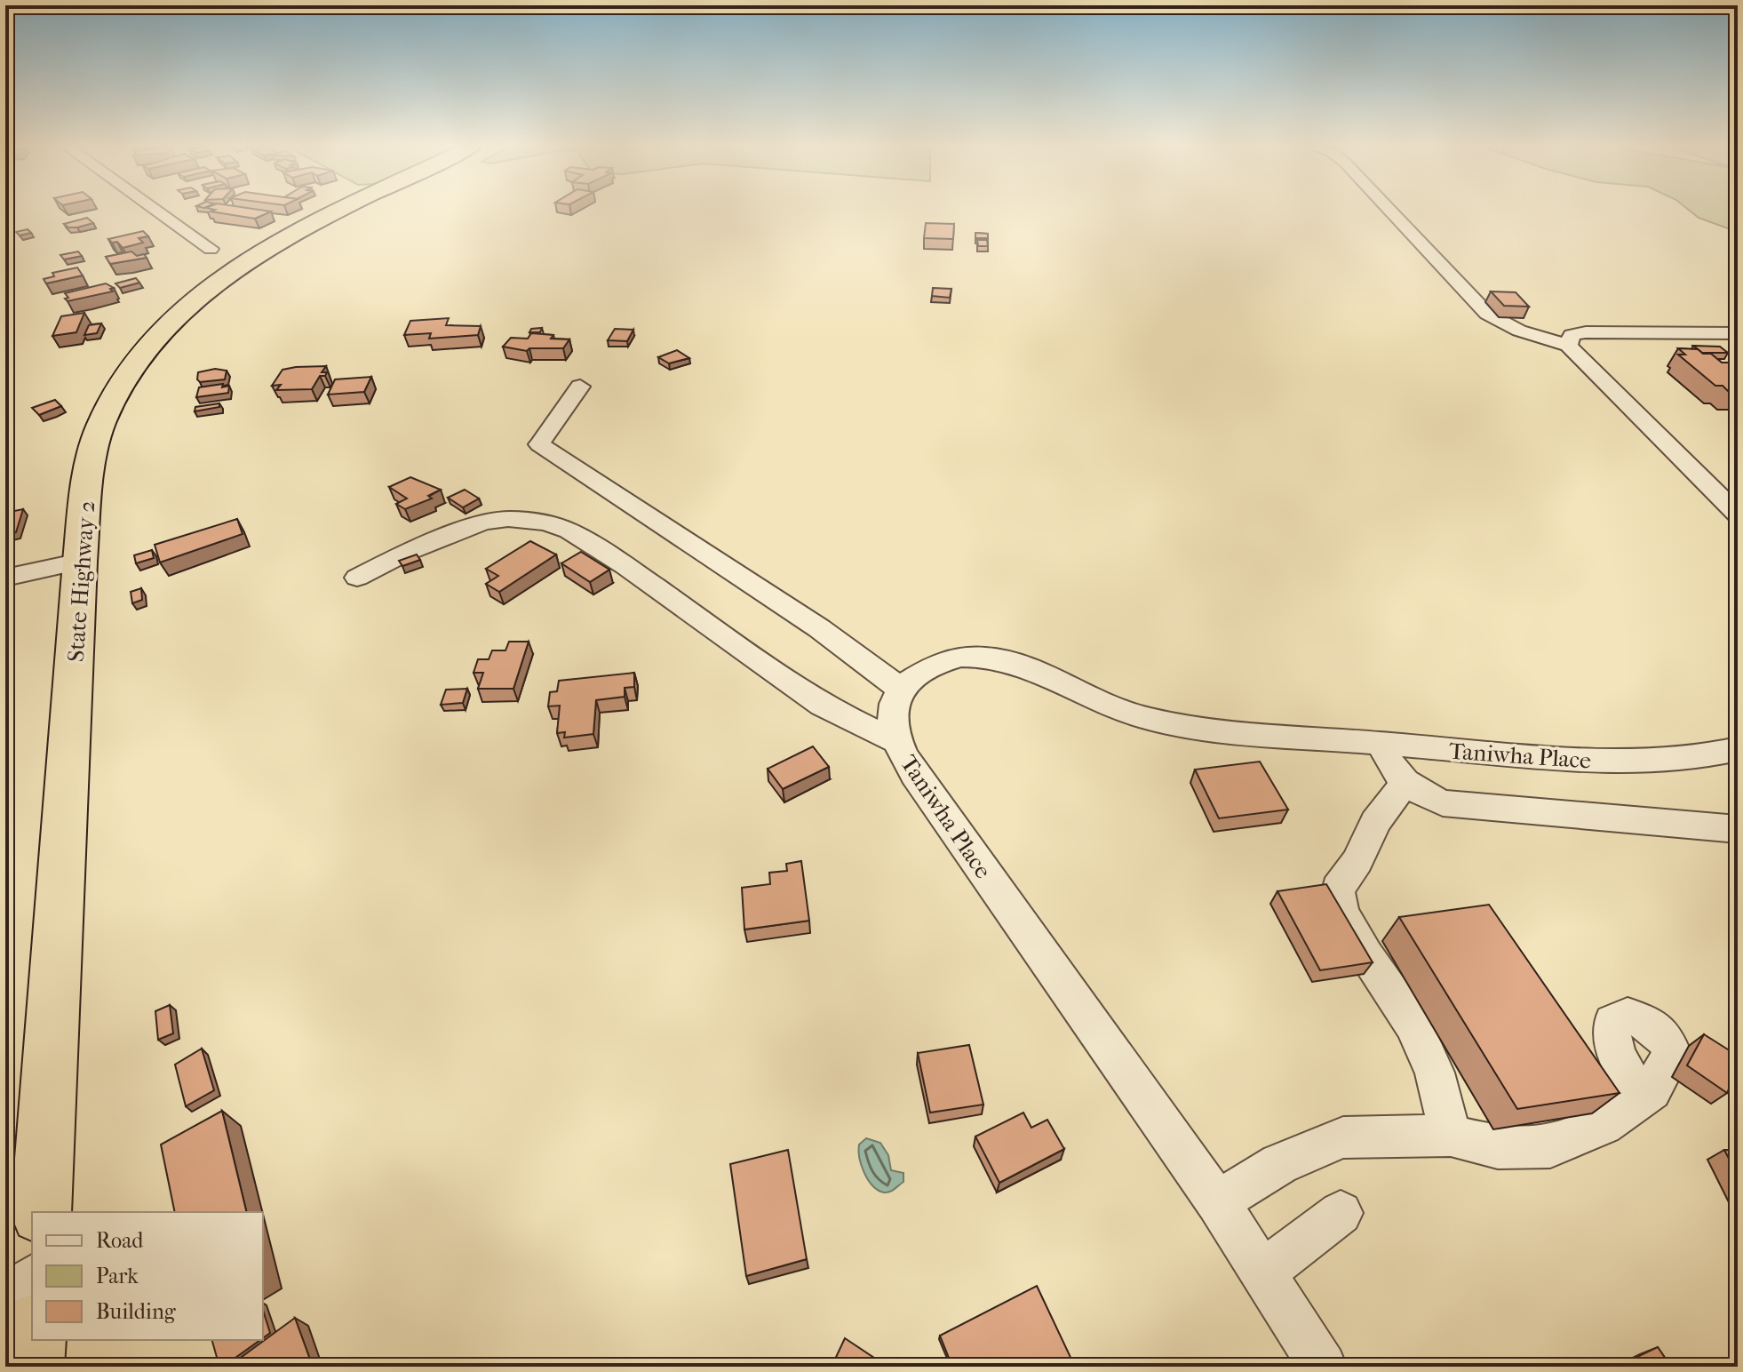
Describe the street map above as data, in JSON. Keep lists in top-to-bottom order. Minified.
{"streets":{"highway":["State Highway 2"],"street":["Taniwha Place"]},"legend":["Road","Park","Building"]}
